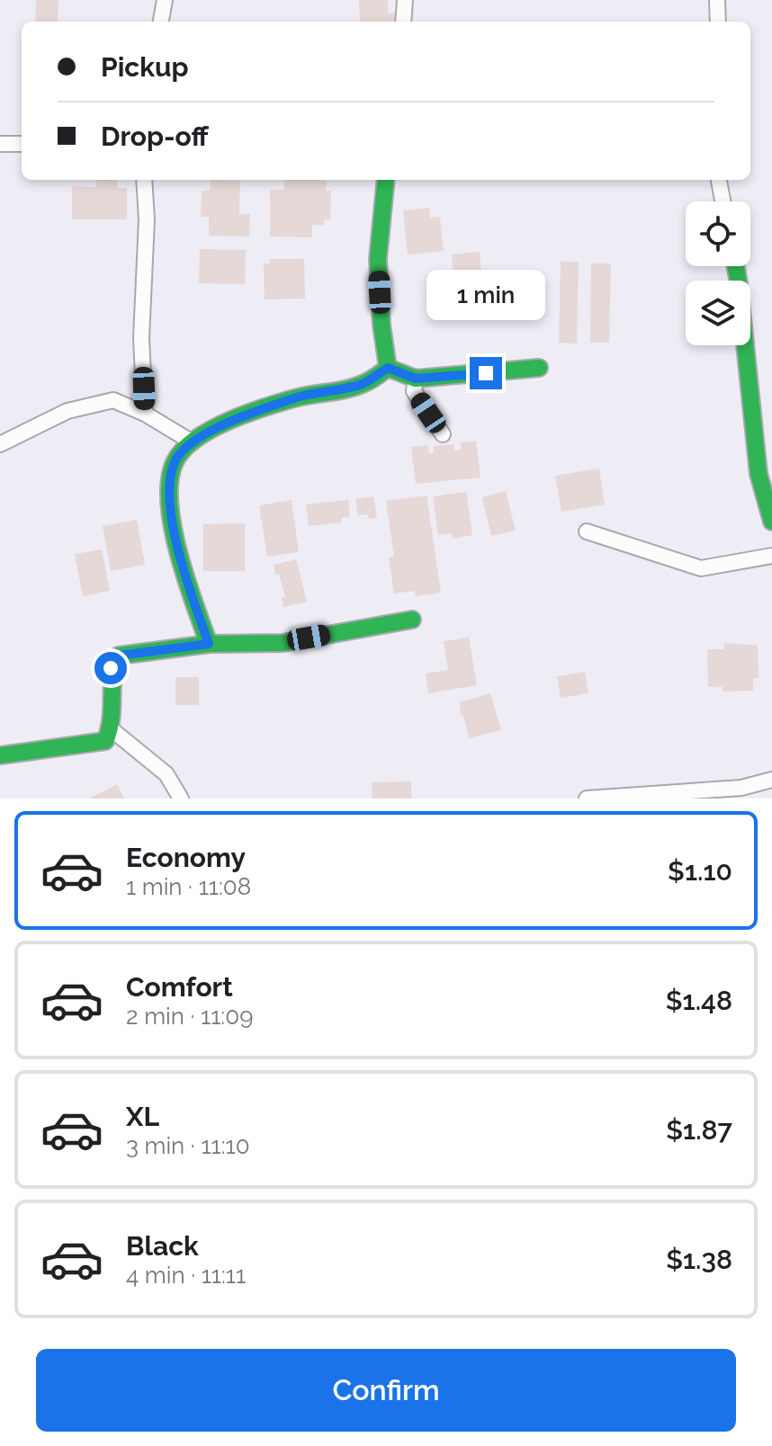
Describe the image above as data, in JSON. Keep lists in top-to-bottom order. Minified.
{"page":{"banner":["Pickup","Drop-off"],"bubble":"1 min","list":[{"name":"Economy","note":"1 min · 11:08","value":"$1.10"},{"name":"Comfort","note":"2 min · 11:09","value":"$1.48"},{"name":"XL","note":"3 min · 11:10","value":"$1.87"},{"name":"Black","note":"4 min · 11:11","value":"$1.38"}],"buttons":"Confirm"}}
